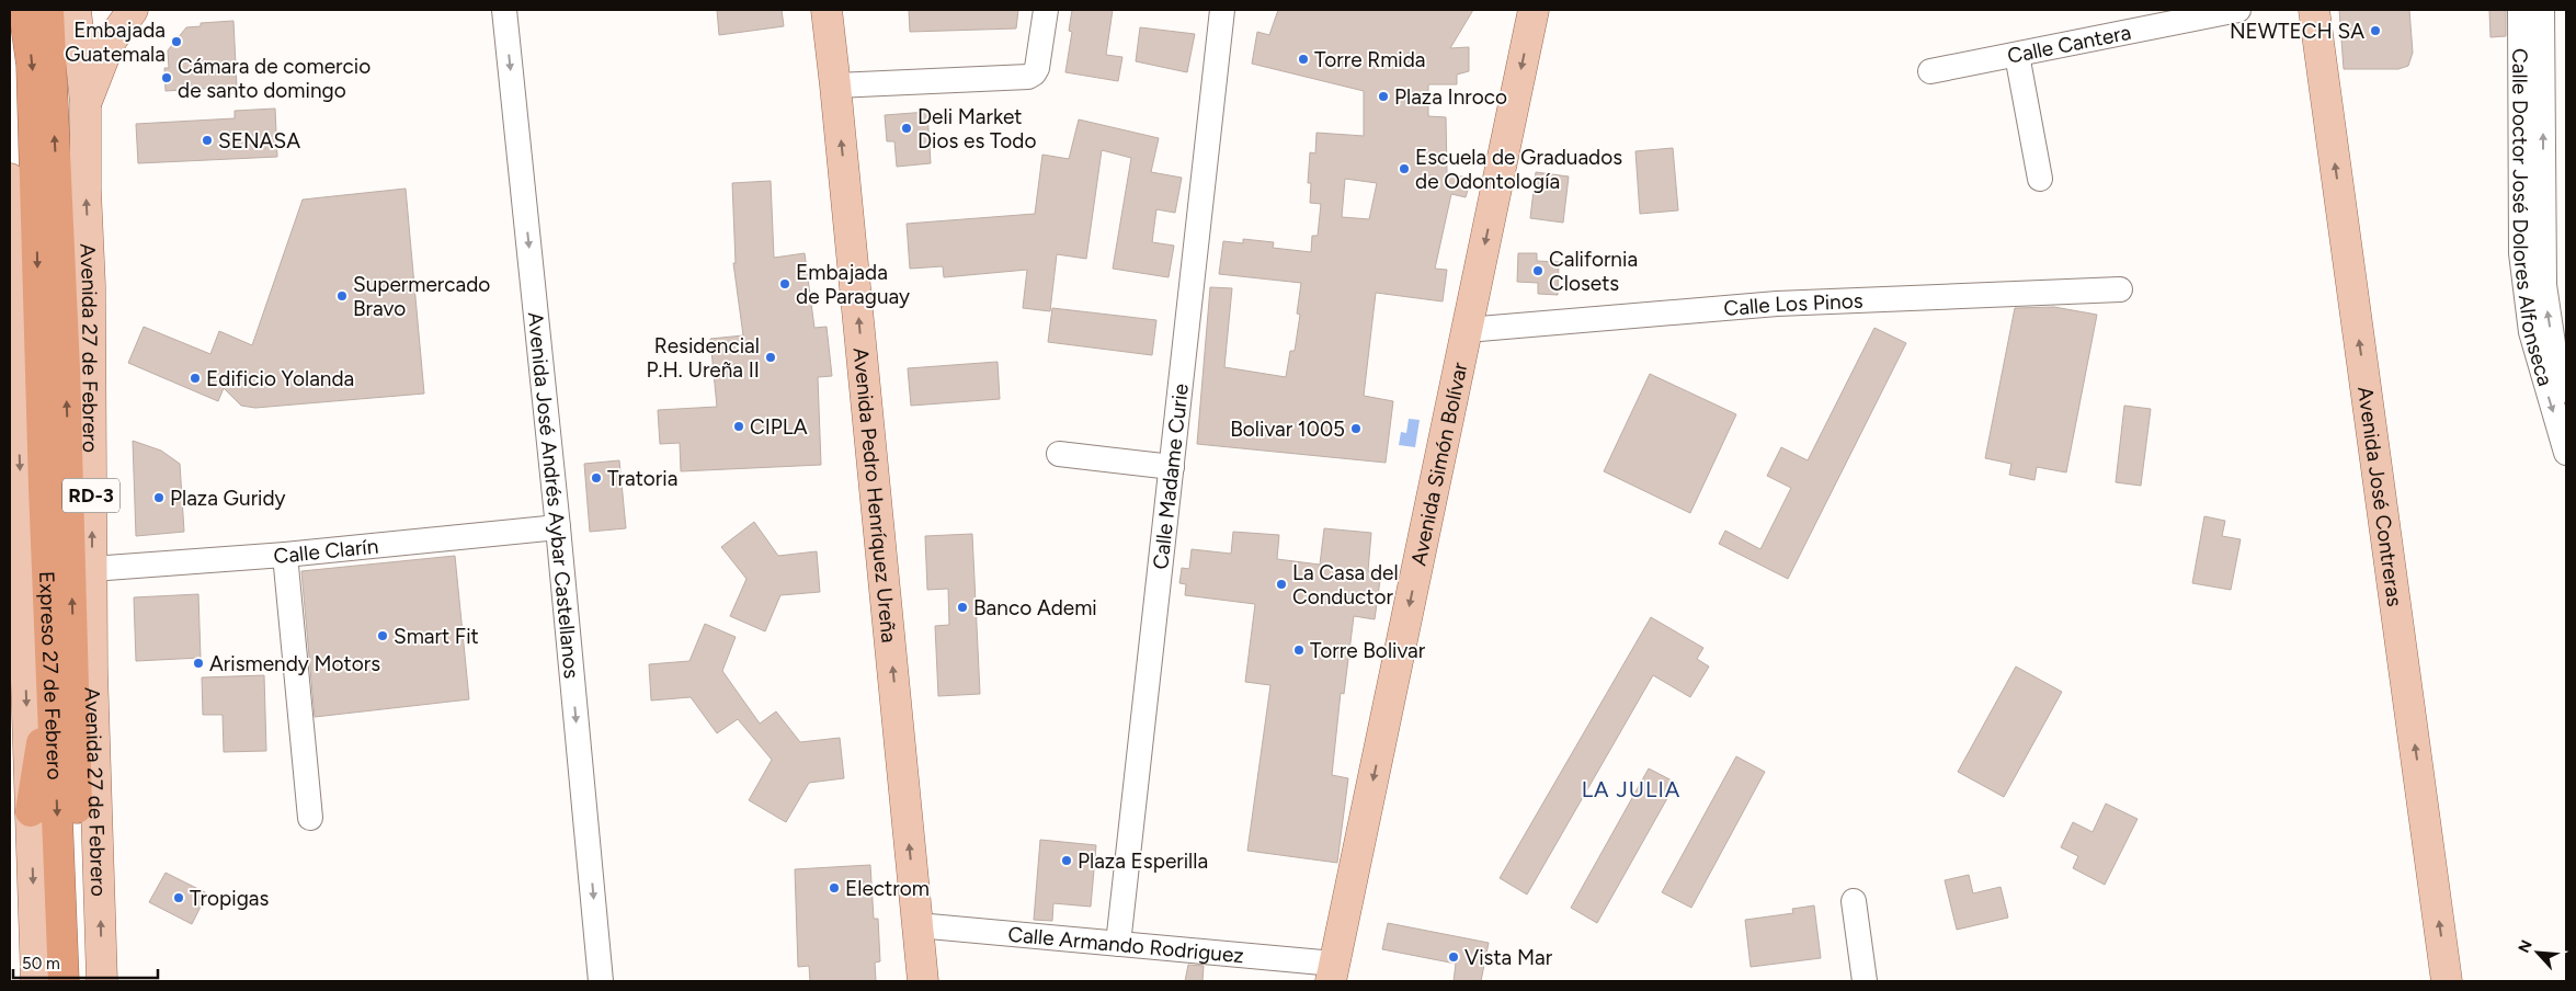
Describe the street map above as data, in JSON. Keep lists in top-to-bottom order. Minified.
{"streets":{"highway":["RD-3","Expreso 27 de Febrero"],"main road":["Avenida 27 de Febrero","Avenida Simón Bolívar","Avenida Pedro Henríquez Ureña","Avenida José Contreras"],"street":["Calle Cantera","Calle Doctor José Dolores Alfonseca","Calle Los Pinos","Calle Madame Curie","Avenida José Andrés Aybar Castellanos","Calle Clarín","Calle Armando Rodriguez"]},"crossings":[["Calle Los Pinos","Avenida Simón Bolívar"],["Avenida 27 de Febrero","Calle Clarín"],["Avenida Simón Bolívar","Calle Armando Rodriguez"],["Calle Madame Curie","Calle Armando Rodriguez"],["RD-3","Expreso 27 de Febrero"],["Avenida José Andrés Aybar Castellanos","Calle Clarín"],["Avenida Pedro Henríquez Ureña","Calle Armando Rodriguez"]],"one_way":["Avenida Simón Bolívar","Avenida José Andrés Aybar Castellanos","Avenida Pedro Henríquez Ureña","Avenida José Contreras"],"districts":["LA JULIA"],"places":["NEWTECH SA","Embajada Guatemala","Torre Rmida","Cámara de comercio de santo domingo","Plaza Inroco","Deli Market Dios es Todo","SENASA","Escuela de Graduados de Odontología","California Closets","Embajada de Paraguay","Supermercado Bravo","Residencial P.H. Ureña II","Edificio Yolanda","CIPLA","Bolivar 1005","Tratoria","Plaza Guridy","La Casa del Conductor","Banco Ademi","Smart Fit","Torre Bolivar","Arismendy Motors","Plaza Esperilla","Electrom","Tropigas","Vista Mar"],"scale_bar":"50 m","north":"top left"}
